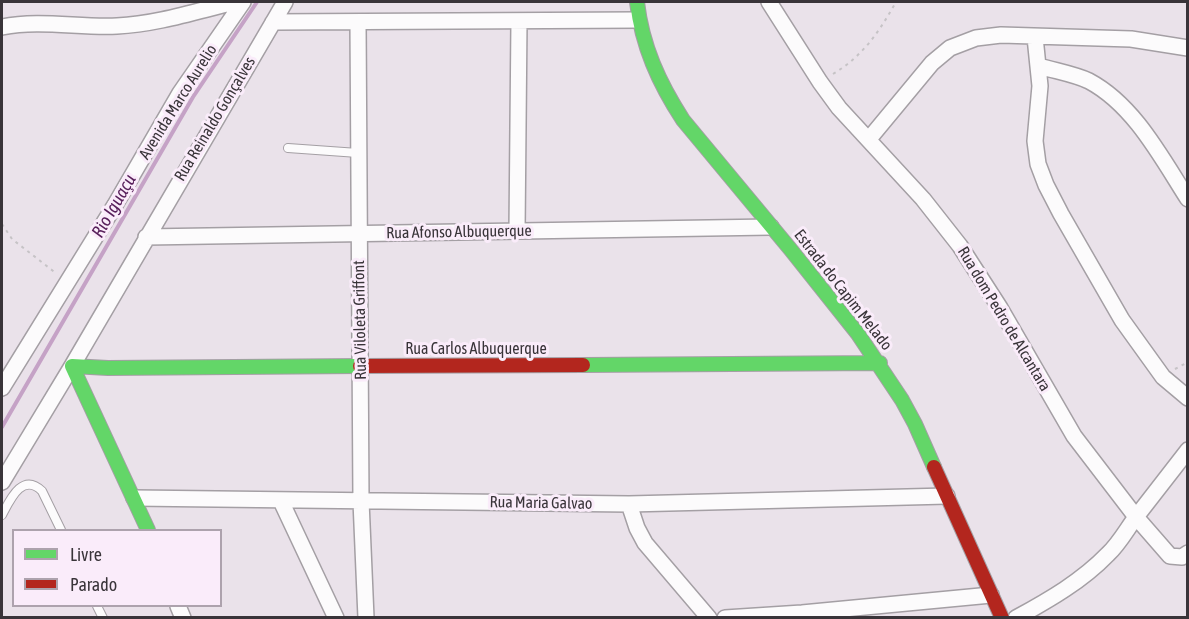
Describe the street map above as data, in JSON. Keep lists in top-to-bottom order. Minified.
{"streets":{"street":["Avenida Marco Aurelio","Rua Reinaldo Gonçalves","Rua Afonso Albuquerque","Estrada do Capim Melado","Rua dom Pedro de Alcantara","Rua Viloleta Griffont","Rua Carlos Albuquerque","Rua Maria Galvao"]},"crossings":[["Rua Reinaldo Gonçalves","Rua Afonso Albuquerque"],["Rua Reinaldo Gonçalves","Rua Carlos Albuquerque"],["Rua Afonso Albuquerque","Estrada do Capim Melado"],["Rua Afonso Albuquerque","Rua Viloleta Griffont"],["Estrada do Capim Melado","Rua Carlos Albuquerque"],["Estrada do Capim Melado","Rua Maria Galvao"],["Rua Viloleta Griffont","Rua Carlos Albuquerque"],["Rua Viloleta Griffont","Rua Maria Galvao"]],"water":["Rio Iguaçu"],"legend":["Livre","Parado"]}
